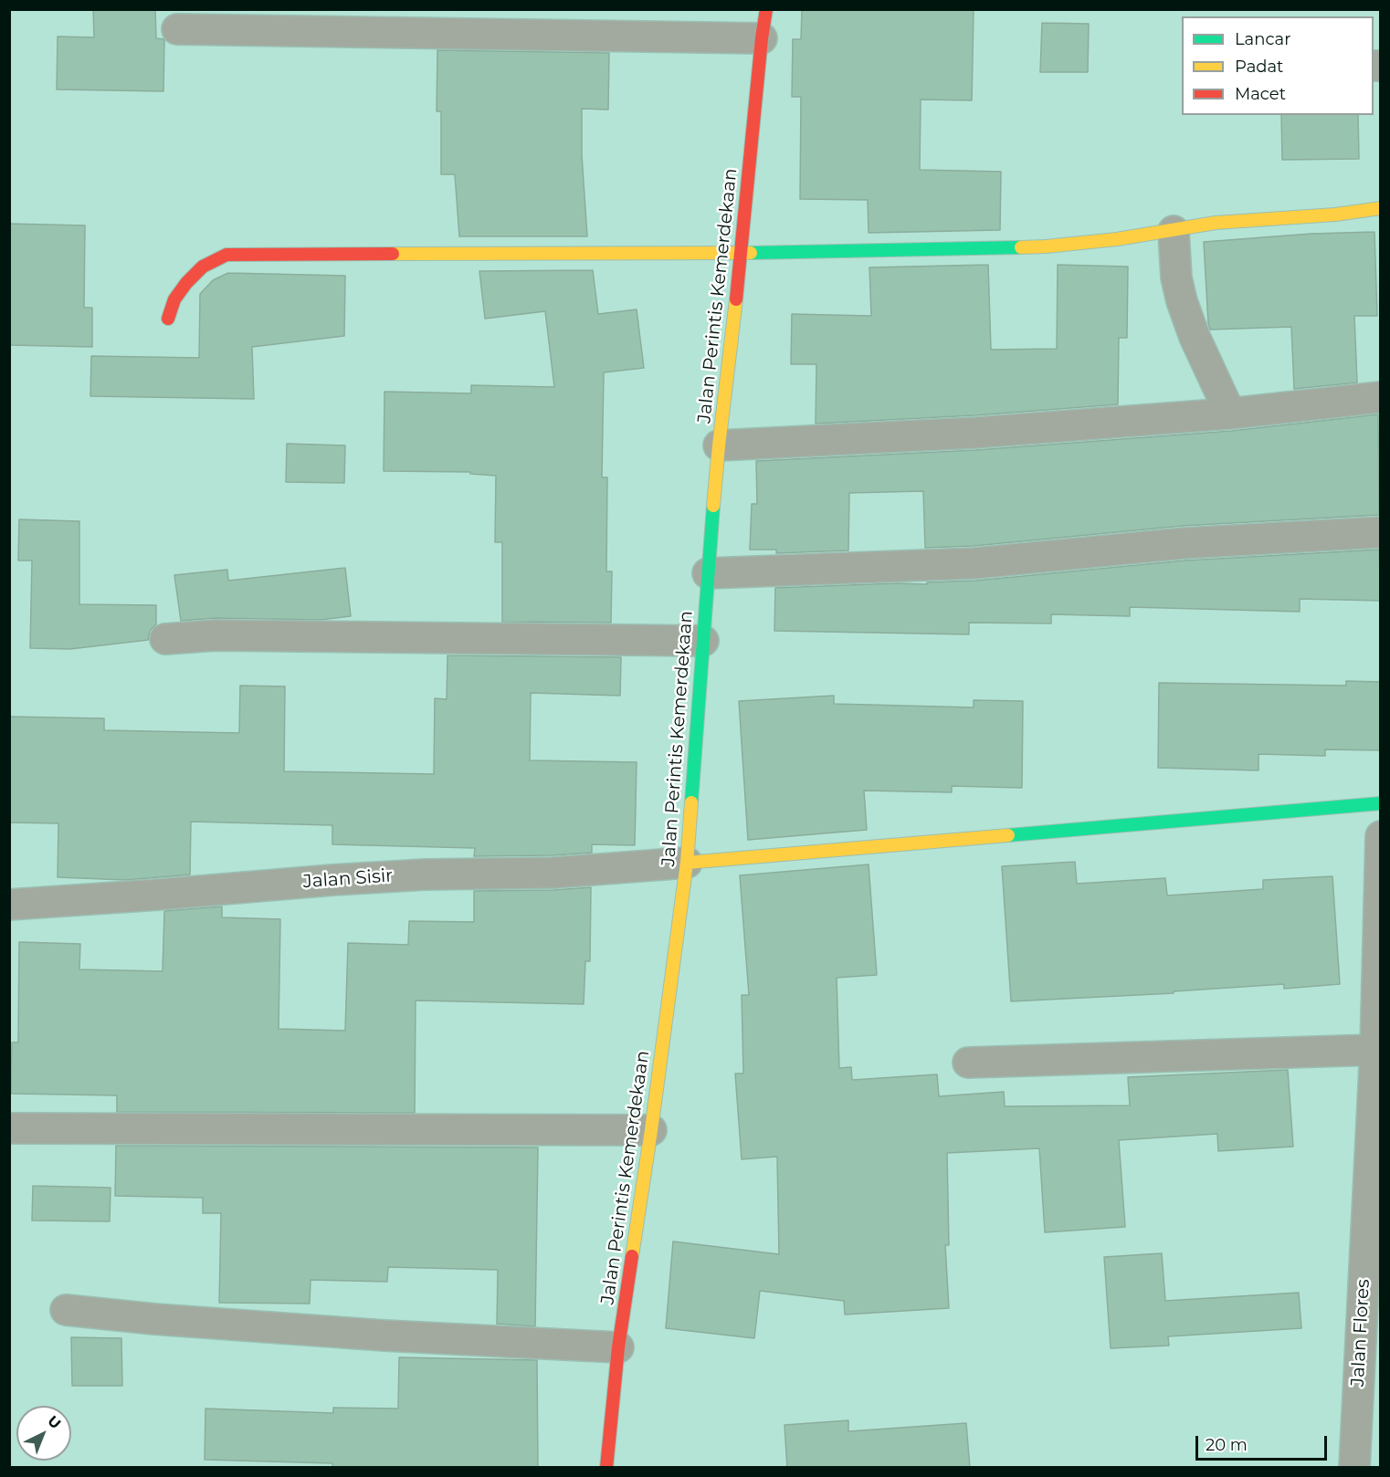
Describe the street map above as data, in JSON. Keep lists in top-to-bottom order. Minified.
{"streets":{"street":["Jalan Perintis Kemerdekaan","Jalan Sisir","Jalan Flores"]},"crossings":[["Jalan Perintis Kemerdekaan","Jalan Sisir"]],"legend":["Lancar","Padat","Macet"],"scale_bar":"20 m","north":"top right"}
